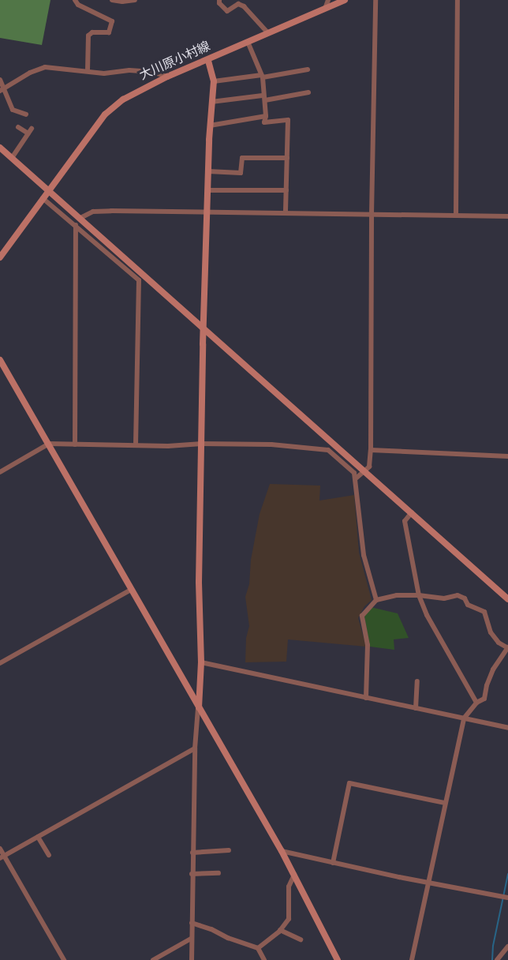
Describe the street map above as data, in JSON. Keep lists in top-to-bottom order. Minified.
{"streets":{"street":["大川原小村線"]}}
